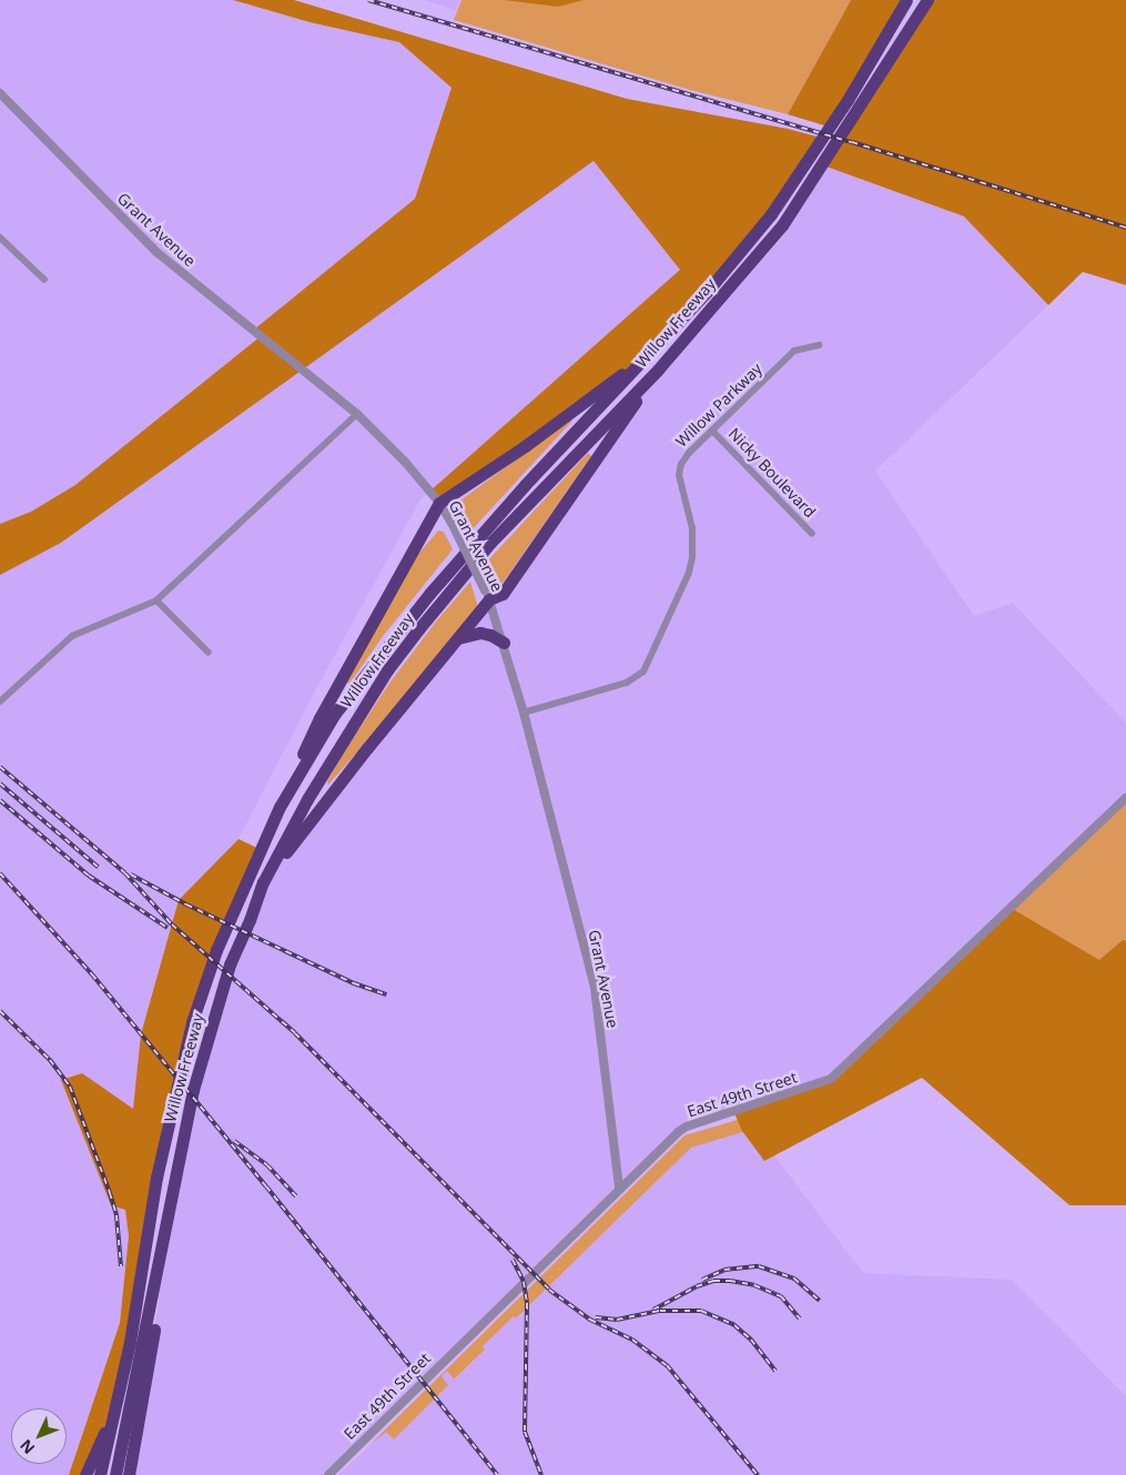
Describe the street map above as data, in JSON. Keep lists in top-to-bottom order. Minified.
{"streets":{"highway":["Willow Freeway"],"street":["Grant Avenue","Willow Parkway","Nicky Boulevard","East 49th Street"]},"crossings":[["Grant Avenue","Willow Parkway"],["Grant Avenue","East 49th Street"],["Willow Parkway","Nicky Boulevard"]],"north":"bottom left"}
